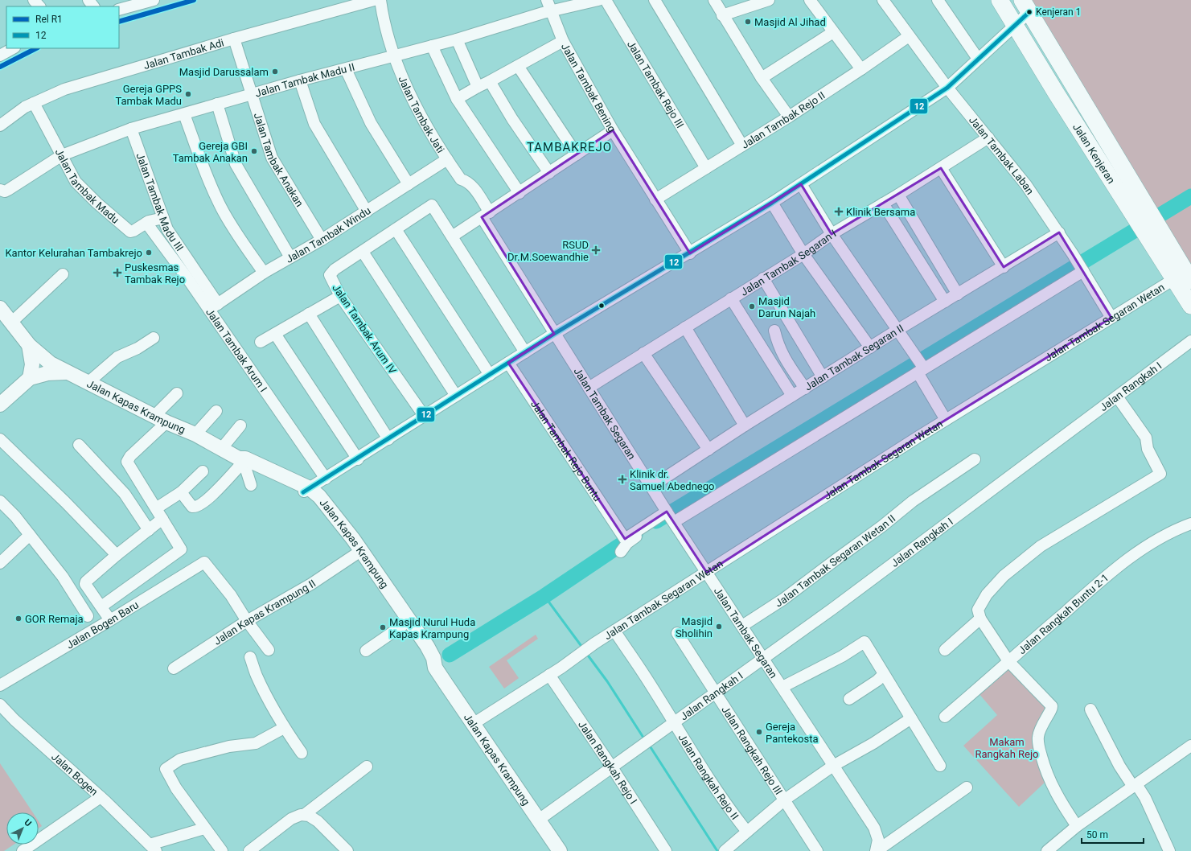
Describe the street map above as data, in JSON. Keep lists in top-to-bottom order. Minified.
{"streets":{"highway":["Jalan Kenjeran"],"main road":["Jalan Kapas Krampung"],"street":["Jalan Tambak Adi","Jalan Tambak Madu II","Jalan Tambak Rejo III","Jalan Tambak Bening","Jalan Tambak Jati","Jalan Tambak Rejo II","Jalan Tambak Laban","Jalan Tambak Anakan","Jalan Tambak Madu","Jalan Tambak Madu III","Jalan Tambak Windu","Jalan Tambak Segaran I","Jalan Tambak Segaran Wetan","Jalan Tambak Arum IV","Jalan Tambak Arum I","Jalan Tambak Segaran II","Jalan Rangkah I","Jalan Tambak Segaran","Jalan Tambak Rejo Buntu","Jalan Tambak Segaran Wetan II","Jalan Kapas Krampung II","Jalan Rangkah Buntu 2-1","Jalan Bogen Baru","Jalan Rangkah Rejo III","Jalan Rangkah Rejo I","Jalan Bogen","Jalan Rangkah Rejo II"]},"crossings":[["Jalan Tambak Adi","Jalan Tambak Anakan"],["Jalan Tambak Adi","Jalan Tambak Madu"],["Jalan Tambak Madu II","Jalan Tambak Bening"],["Jalan Tambak Madu II","Jalan Tambak Jati"],["Jalan Tambak Madu II","Jalan Tambak Anakan"],["Jalan Tambak Madu II","Jalan Tambak Madu"],["Jalan Tambak Madu II","Jalan Tambak Madu III"],["Jalan Tambak Rejo III","Jalan Tambak Rejo II"],["Jalan Tambak Bening","Jalan Tambak Rejo II"],["Jalan Tambak Jati","Jalan Tambak Windu"],["Jalan Tambak Jati","Jalan Tambak Segaran"],["Jalan Tambak Rejo II","Jalan Tambak Laban"],["Jalan Kenjeran","Jalan Tambak Segaran Wetan"],["Jalan Tambak Laban","Jalan Tambak Segaran I"],["Jalan Tambak Laban","Jalan Tambak Segaran Wetan"],["Jalan Tambak Laban","Jalan Tambak Segaran II"],["Jalan Tambak Anakan","Jalan Tambak Windu"],["Jalan Tambak Madu","Jalan Tambak Madu III"],["Jalan Tambak Madu","Jalan Tambak Arum I"],["Jalan Tambak Madu III","Jalan Tambak Windu"],["Jalan Tambak Madu III","Jalan Tambak Arum I"],["Jalan Tambak Windu","Jalan Tambak Arum I"],["Jalan Tambak Segaran I","Jalan Tambak Segaran"],["Jalan Tambak Segaran Wetan","Jalan Tambak Segaran"],["Jalan Tambak Segaran Wetan","Jalan Rangkah Rejo I"],["Jalan Tambak Segaran Wetan","Jalan Rangkah Rejo II"],["Jalan Tambak Segaran II","Jalan Tambak Segaran"],["Jalan Rangkah I","Jalan Kapas Krampung"],["Jalan Rangkah I","Jalan Tambak Segaran"],["Jalan Rangkah I","Jalan Rangkah Rejo III"],["Jalan Rangkah I","Jalan Rangkah Rejo I"],["Jalan Rangkah I","Jalan Rangkah Rejo II"],["Jalan Kapas Krampung","Jalan Kapas Krampung II"],["Jalan Tambak Segaran","Jalan Tambak Rejo Buntu"],["Jalan Tambak Segaran","Jalan Tambak Segaran Wetan II"],["Jalan Kapas Krampung II","Jalan Bogen Baru"]],"districts":["TAMBAKREJO"],"parks":["Makam Rangkah Rejo"],"places":{"other":["Kenjeran 1","Masjid Al Jihad","Masjid Darussalam","Gereja GPPS Tambak Madu","Gereja GBI Tambak Anakan","Kantor Kelurahan Tambakrejo","Masjid Darun Najah","GOR Remaja","Masjid Sholihin","Masjid Nurul Huda Kapas Krampung","Gereja Pantekosta"],"health":["Klinik Bersama","RSUD Dr.M.Soewandhie","Puskesmas Tambak Rejo","Klinik dr. Samuel Abednego"]},"lines":["rail line R1","transit line 12"],"legend":["Rel R1","12"],"scale_bar":"50 m","north":"top right"}
